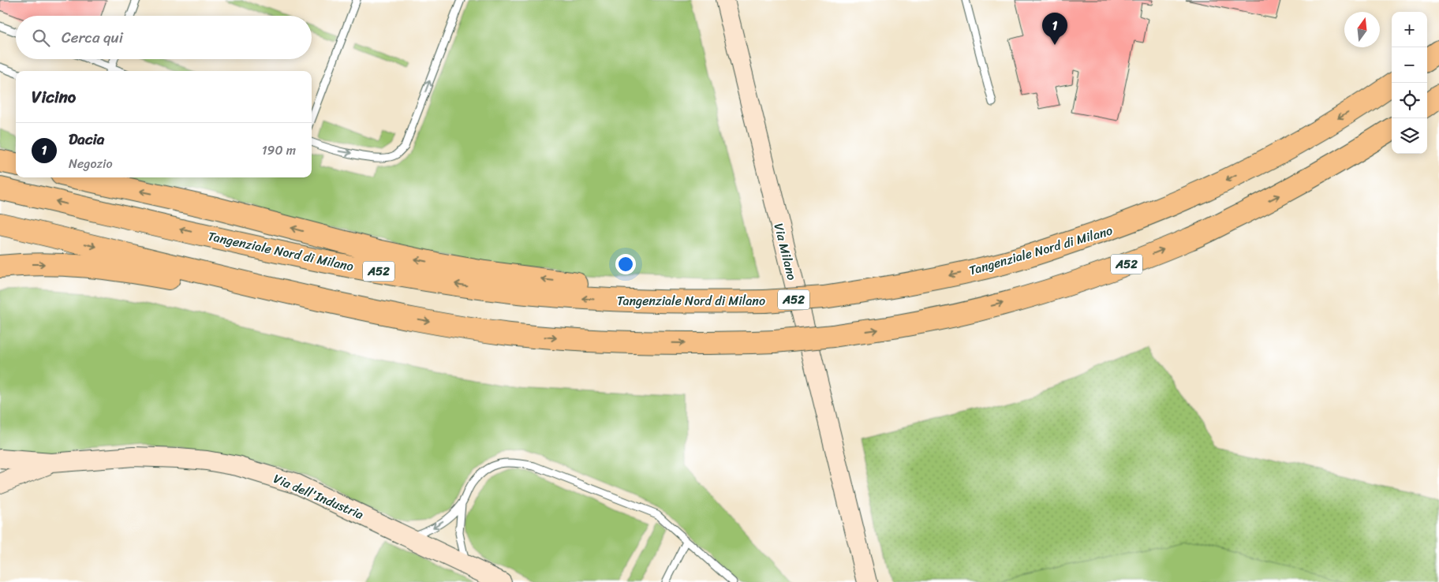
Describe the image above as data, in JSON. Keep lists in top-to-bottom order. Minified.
{"streets":{"highway":["Tangenziale Nord di Milano","A52"],"street":["Via Milano","Via dell'Industria"]},"north":"top","page":{"map_buttons":["+","−"],"pins":"1","search":"Cerca qui","heading":"Vicino","list":[{"mark":"1","name":"Dacia","note":"Negozio","value":"190 m"}]}}
